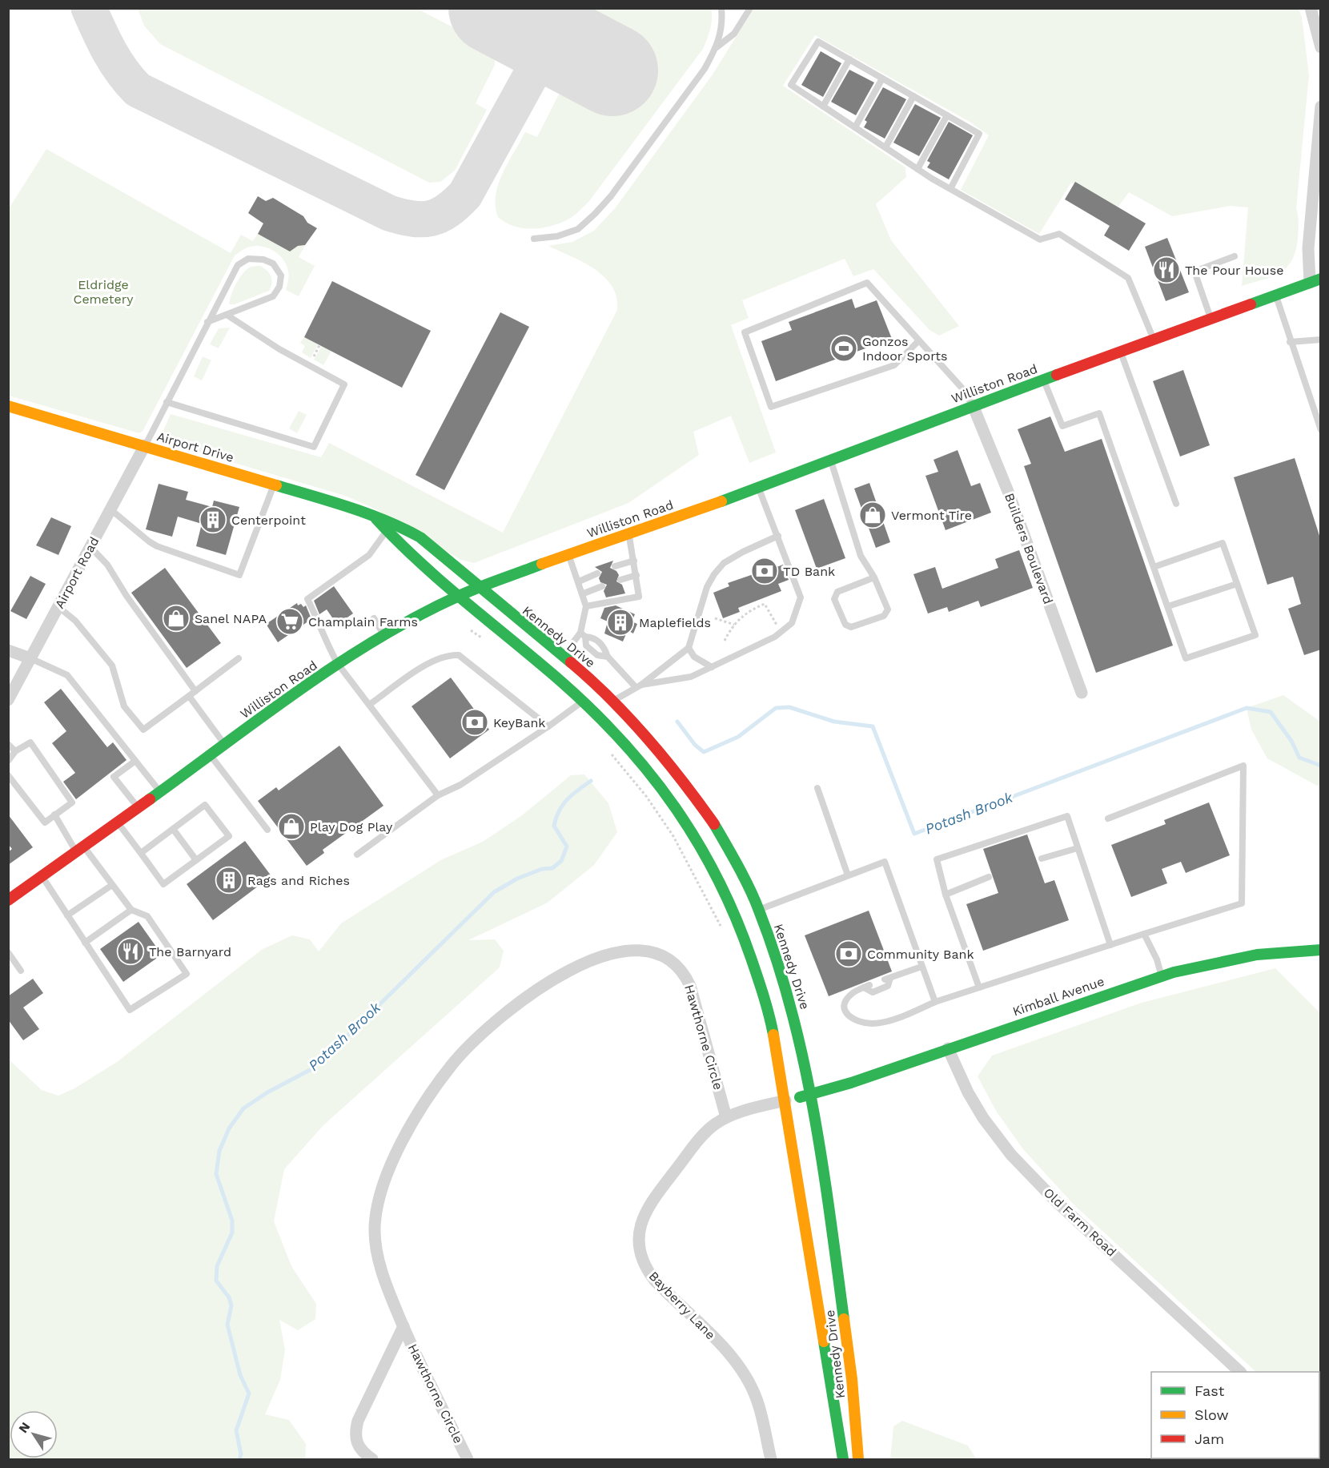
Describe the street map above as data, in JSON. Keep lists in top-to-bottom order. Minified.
{"streets":{"main road":["Williston Road","Airport Drive","Kennedy Drive","Kimball Avenue"],"street":["Builders Boulevard","Airport Road","Hawthorne Circle","Old Farm Road","Bayberry Lane"]},"crossings":[["Williston Road","Airport Drive"],["Williston Road","Builders Boulevard"],["Williston Road","Kennedy Drive"],["Airport Drive","Airport Road"],["Airport Drive","Kennedy Drive"],["Kennedy Drive","Kimball Avenue"],["Kennedy Drive","Bayberry Lane"],["Kimball Avenue","Old Farm Road"],["Kimball Avenue","Bayberry Lane"],["Hawthorne Circle","Bayberry Lane"]],"water":["Potash Brook"],"parks":["Eldridge Cemetery"],"places":{"restaurant":["The Pour House","The Barnyard"],"sports":["Gonzos Indoor Sports"],"shop":["Vermont Tire","Sanel NAPA","Play Dog Play"],"building":["Centerpoint","Maplefields","Rags and Riches"],"bank":["TD Bank","KeyBank","Community Bank"],"supermarket":["Champlain Farms"]},"legend":["Fast","Slow","Jam"],"north":"top left"}
